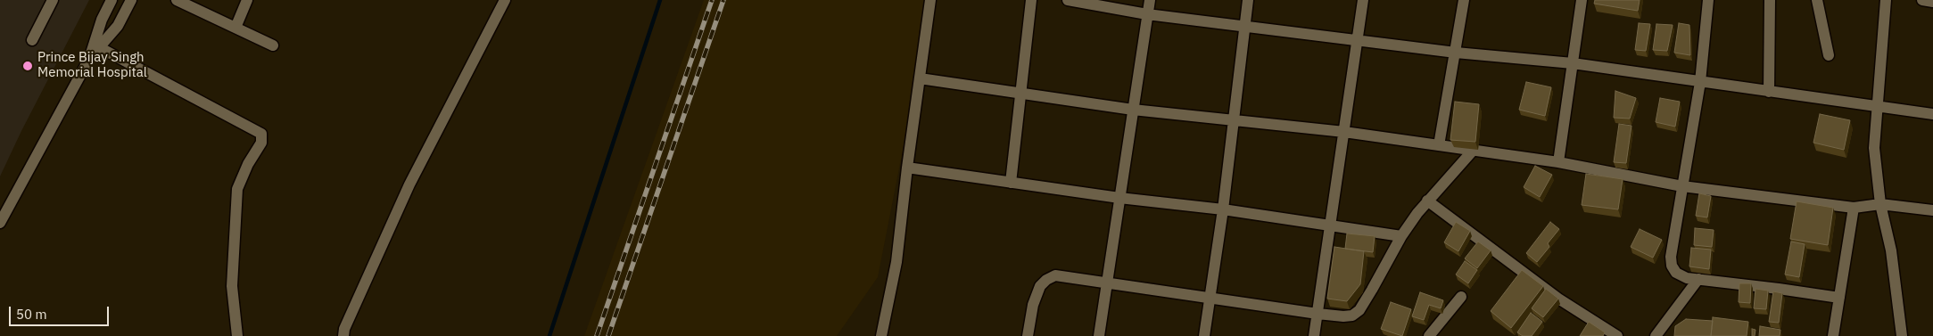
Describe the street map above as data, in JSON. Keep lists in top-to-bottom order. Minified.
{"places":["Prince Bijay Singh Memorial Hospital"],"scale_bar":"50 m"}
